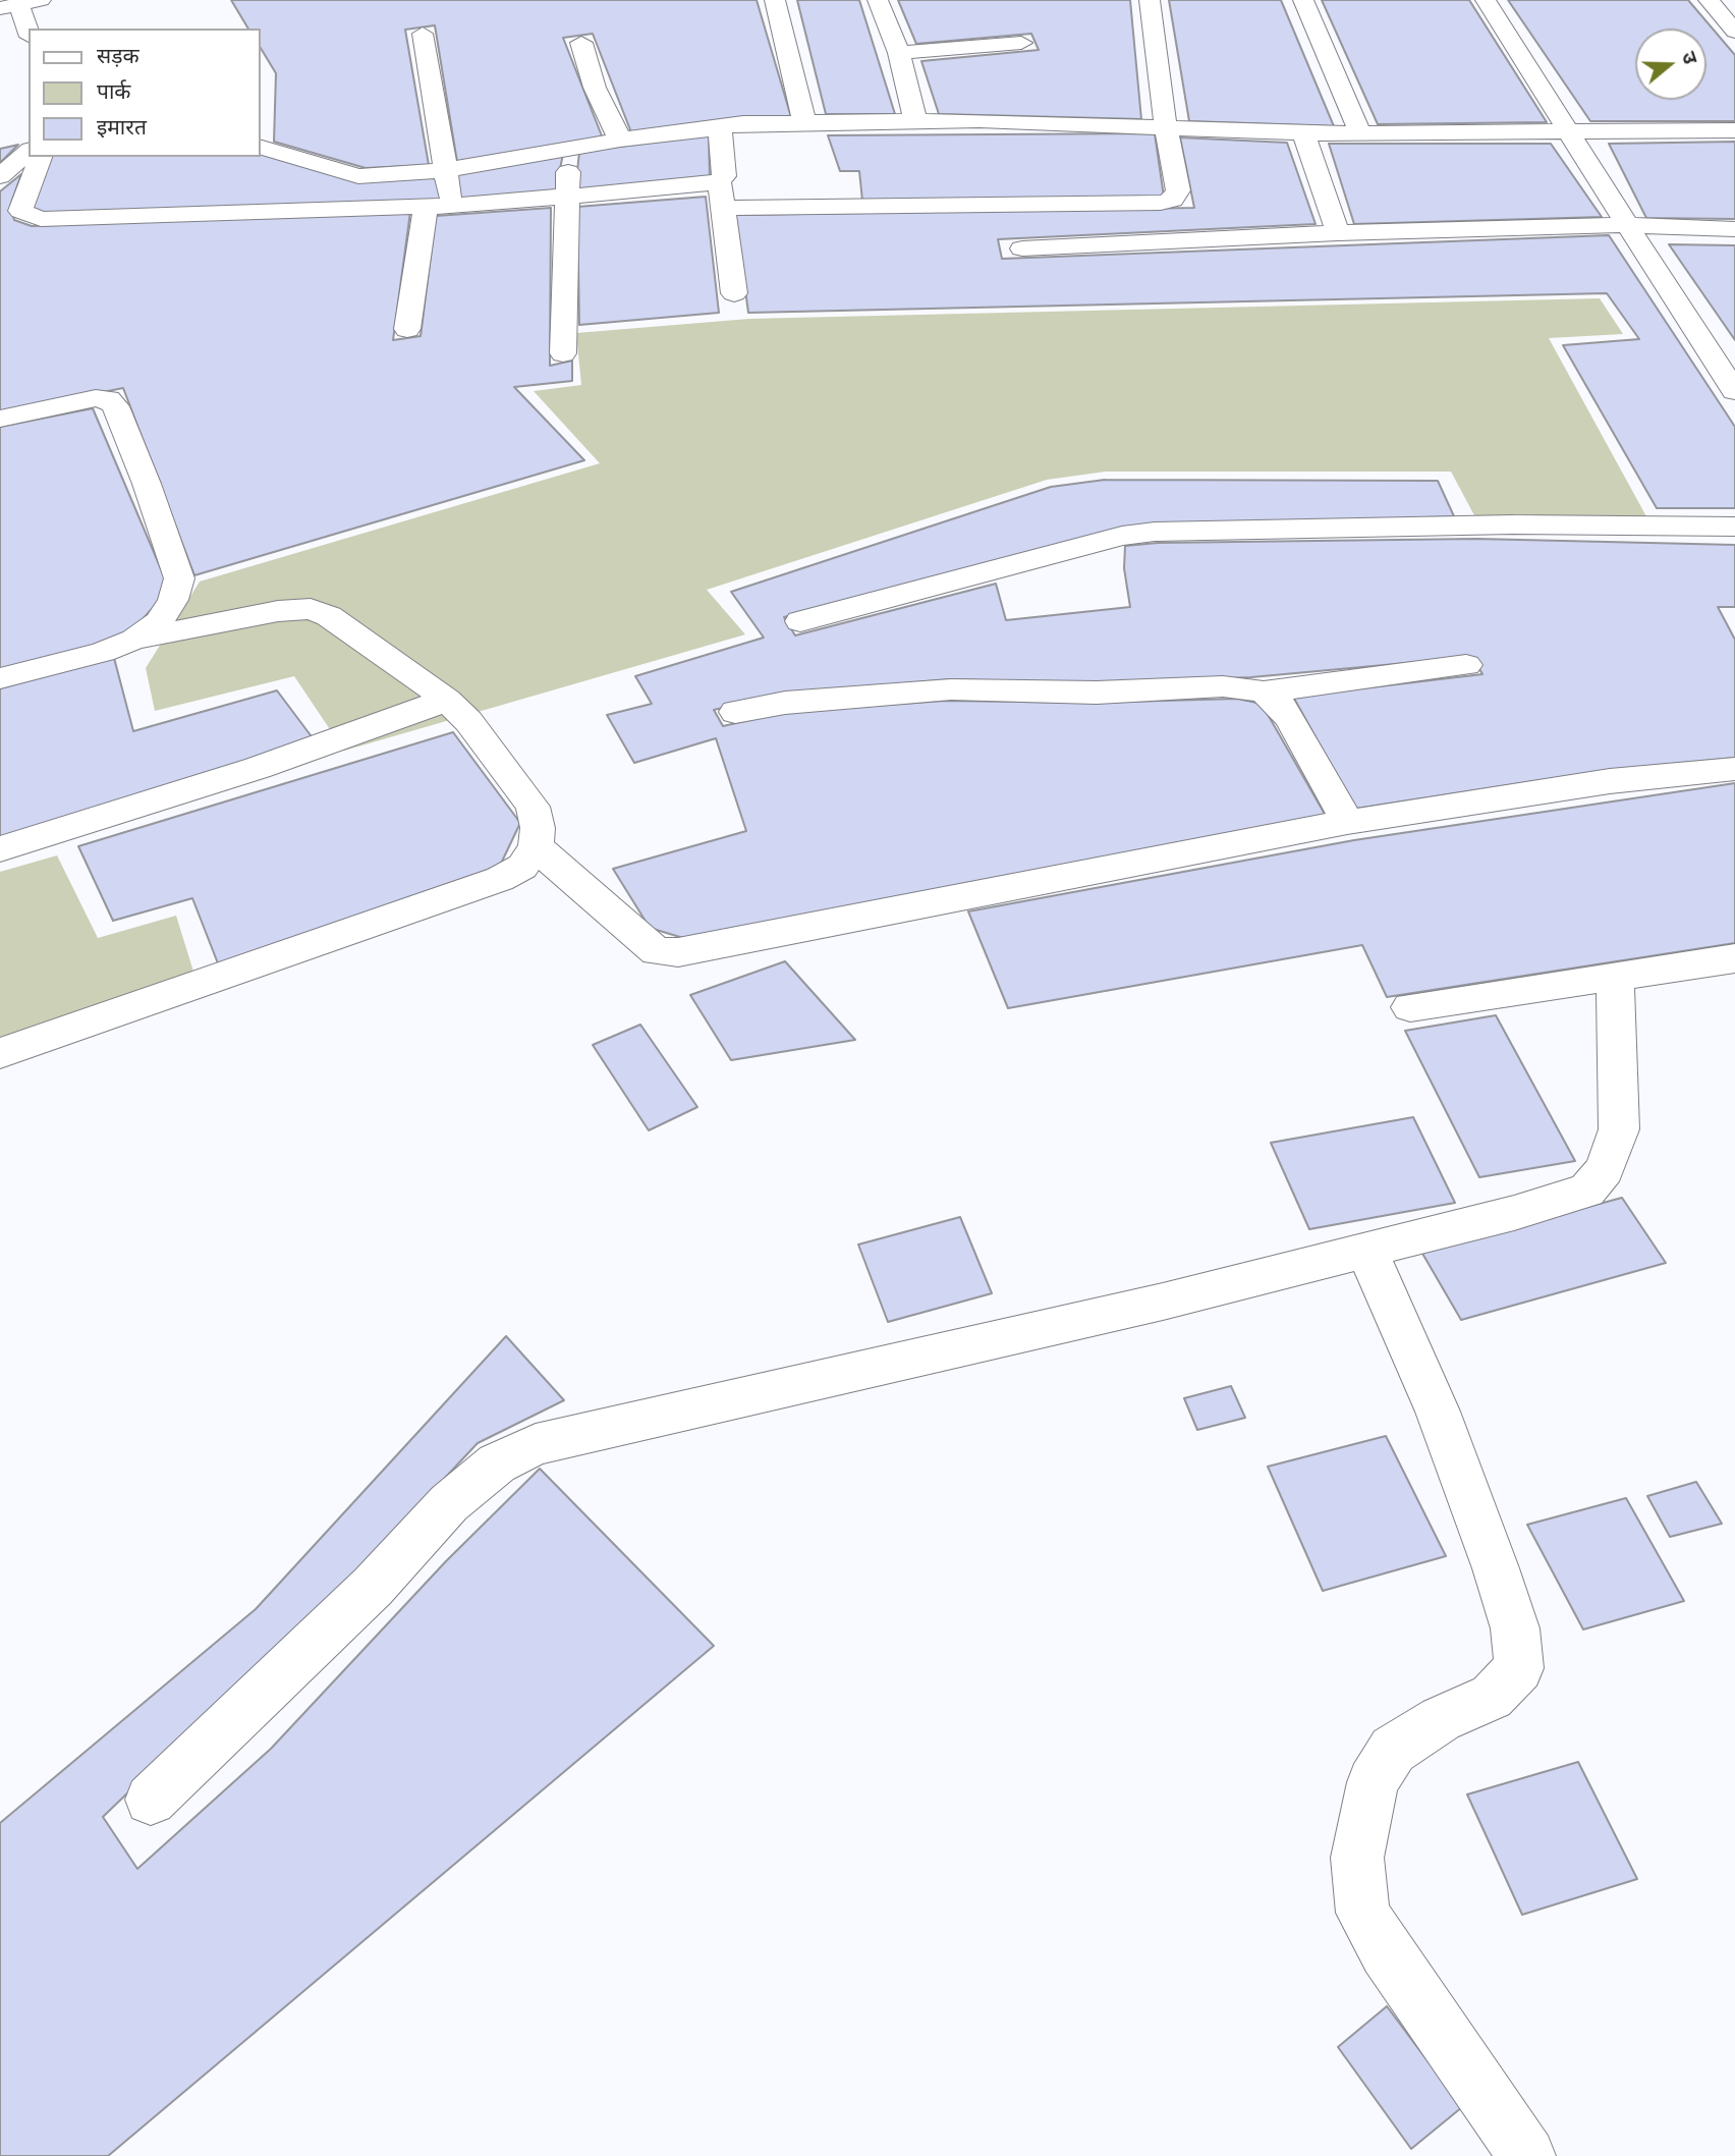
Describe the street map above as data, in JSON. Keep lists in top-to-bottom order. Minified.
{"legend":["सड़क","पार्क","इमारत"],"north":"right"}
